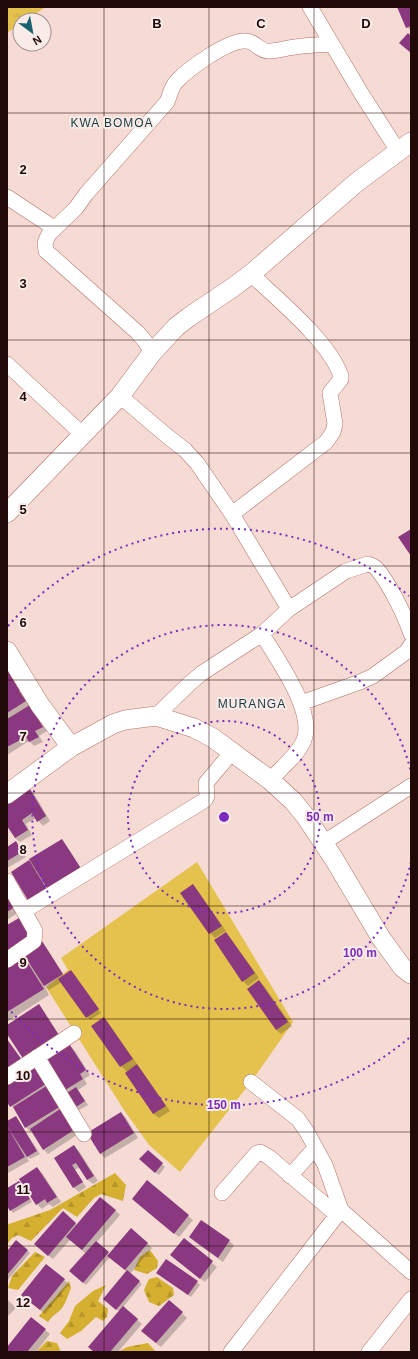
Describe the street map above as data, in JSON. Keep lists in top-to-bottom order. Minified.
{"districts":["KWA BOMOA","MURANGA"],"north":"bottom right","grid":{"columns":["B","C","D"],"rows":["2","3","4","5","6","7","8","9","10","11","12"]},"rings":["50 m","100 m","150 m"]}
